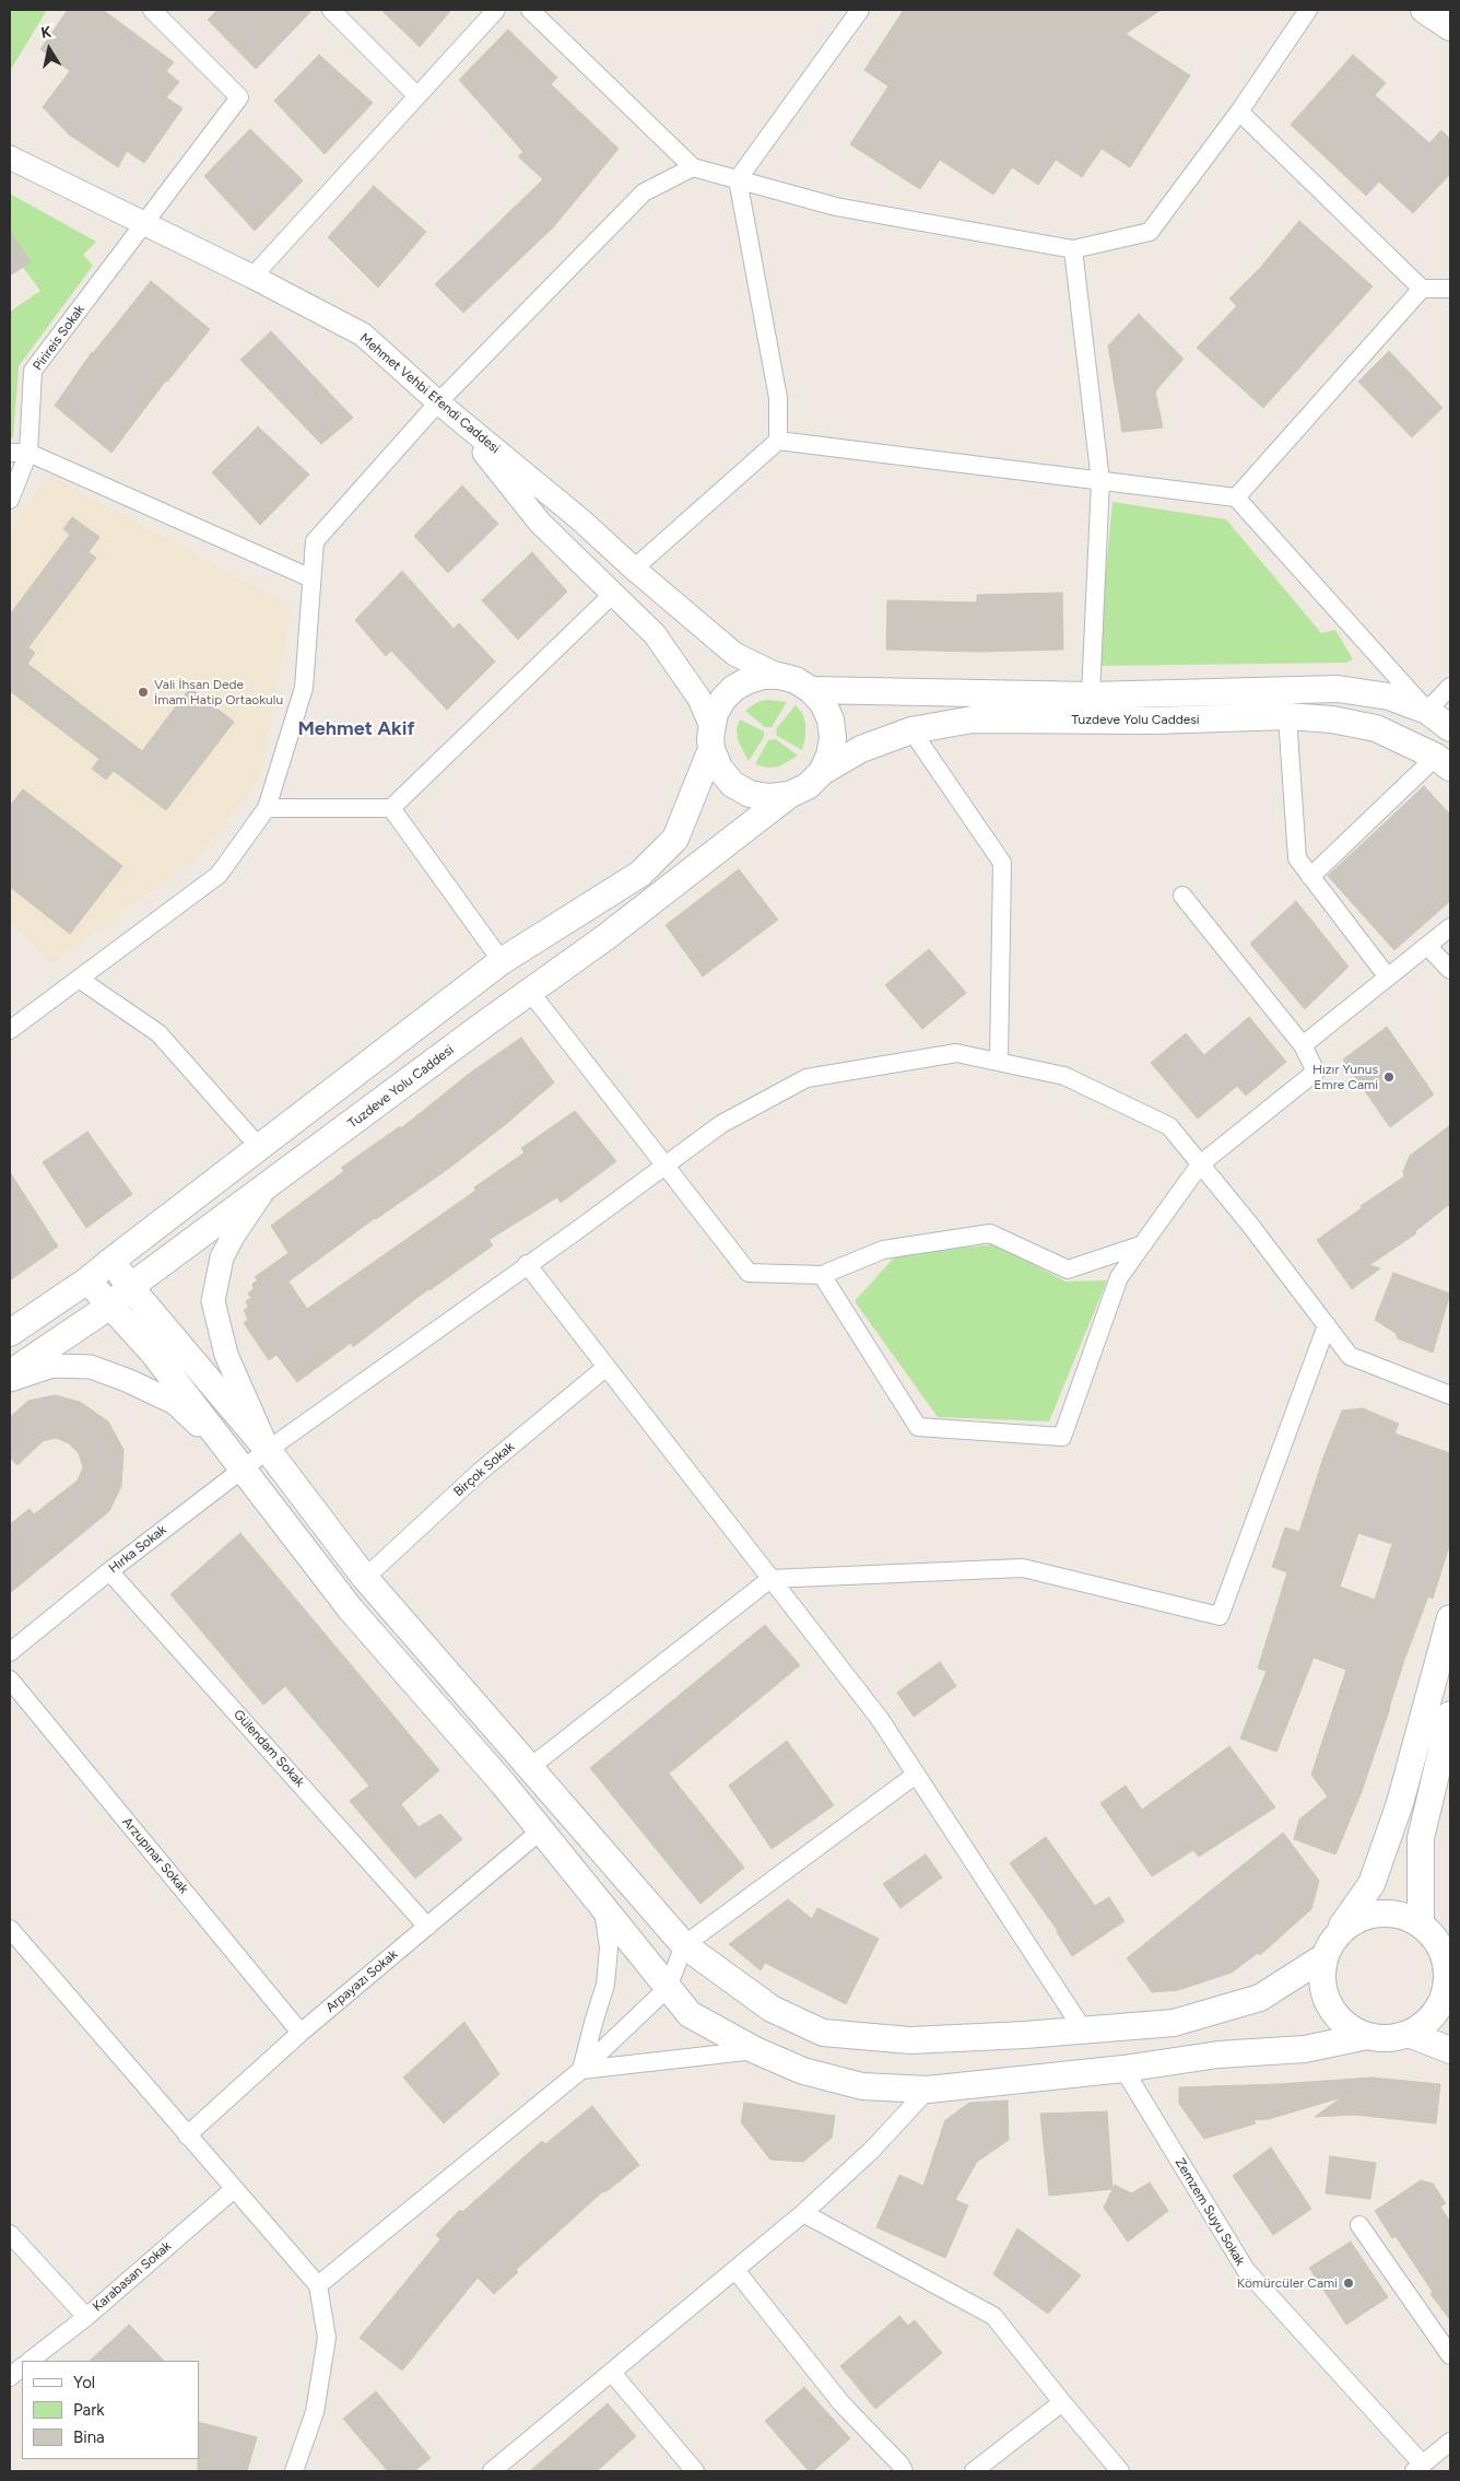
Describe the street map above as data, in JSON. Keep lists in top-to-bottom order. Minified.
{"streets":{"main road":["Tuzdeve Yolu Caddesi"],"street":["Pirireis Sokak","Mehmet Vehbi Efendi Caddesi","Birçok Sokak","Hırka Sokak","Gülendam Sokak","Arzupınar Sokak","Arpayazı Sokak","Zemzem Suyu Sokak","Karabasan Sokak"]},"crossings":[["Pirireis Sokak","Mehmet Vehbi Efendi Caddesi"],["Mehmet Vehbi Efendi Caddesi","Tuzdeve Yolu Caddesi"],["Hırka Sokak","Gülendam Sokak"],["Gülendam Sokak","Arpayazı Sokak"],["Arzupınar Sokak","Arpayazı Sokak"]],"districts":["Mehmet Akif"],"places":["Vali İhsan Dede İmam Hatip Ortaokulu","Hızır Yunus Emre Cami","Kömürcüler Cami"],"legend":["Yol","Park","Bina"],"north":"top"}
